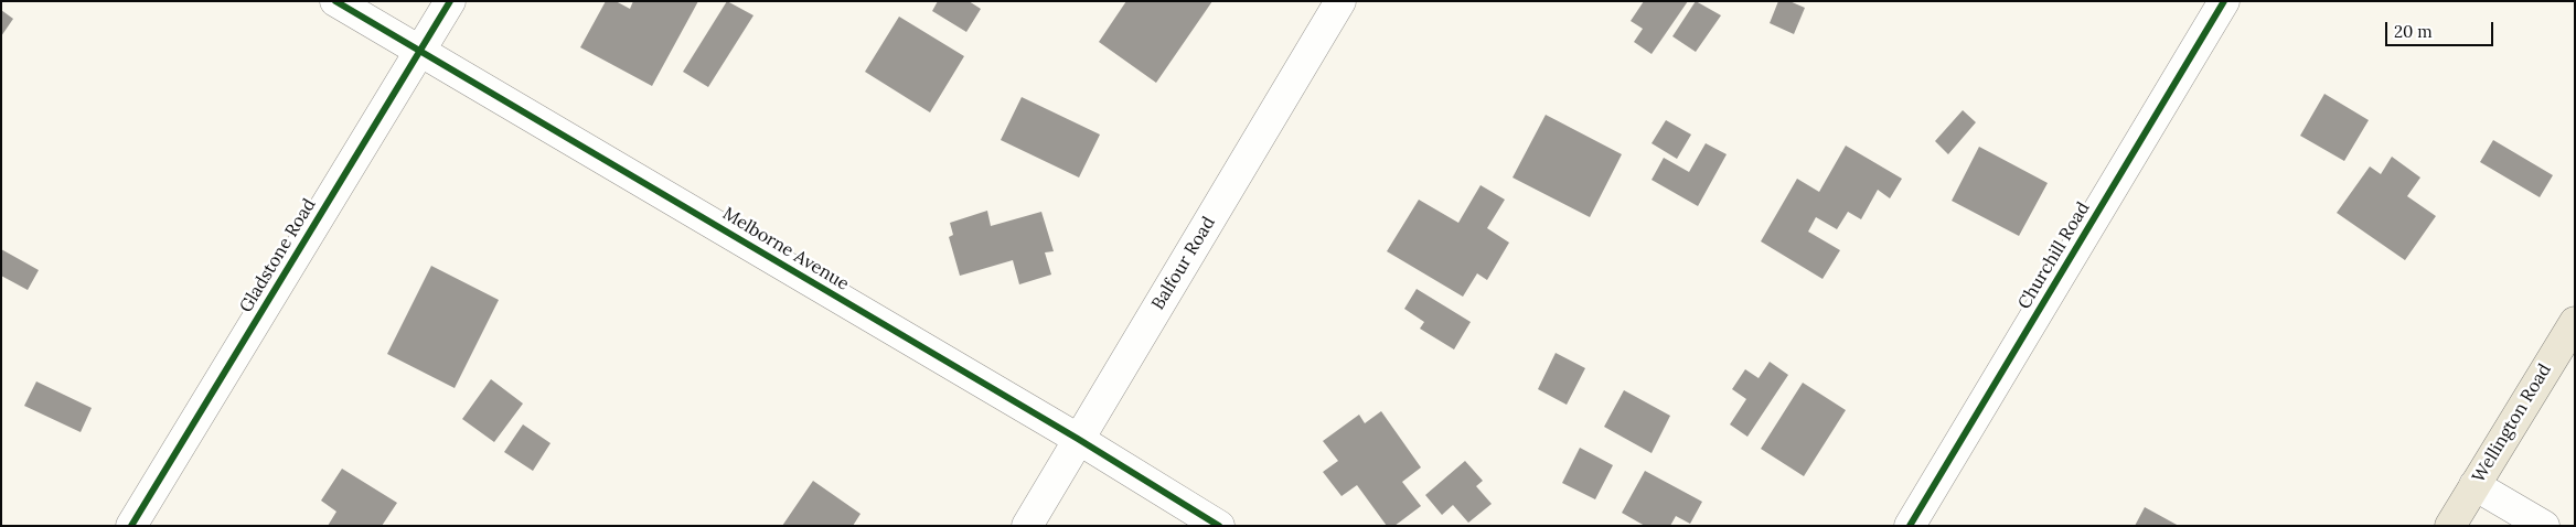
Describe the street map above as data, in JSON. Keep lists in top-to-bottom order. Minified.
{"streets":{"main road":["Wellington Road"],"street":["Melborne Avenue","Gladstone Road","Churchill Road","Balfour Road"]},"crossings":[["Melborne Avenue","Gladstone Road"],["Melborne Avenue","Balfour Road"]],"scale_bar":"20 m"}
